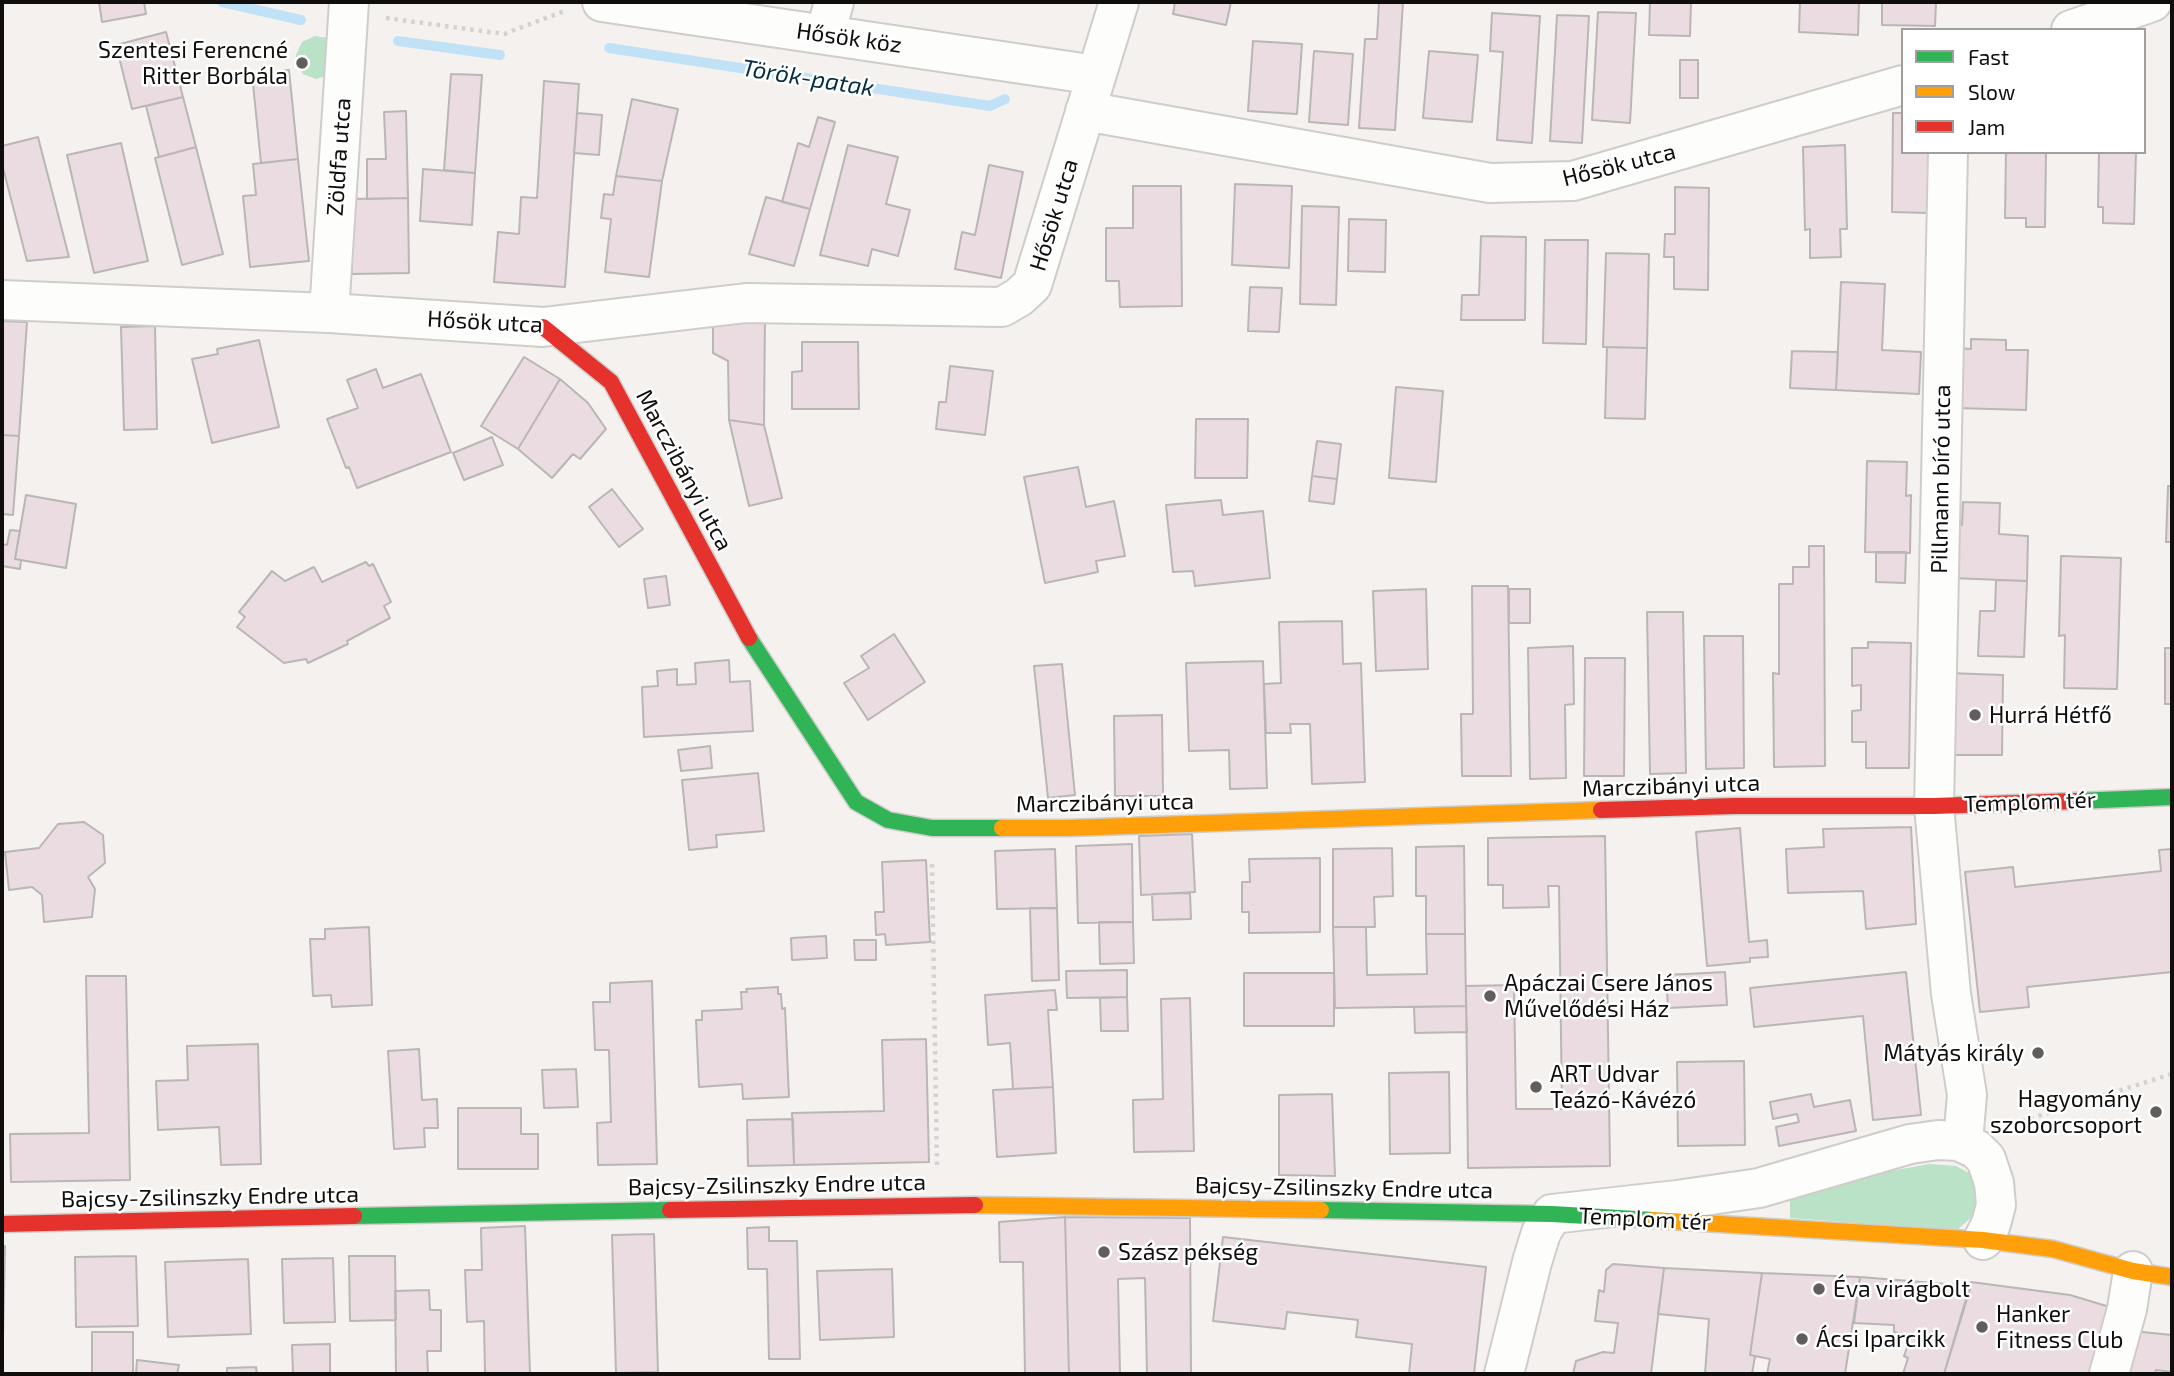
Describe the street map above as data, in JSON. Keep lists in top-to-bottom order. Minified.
{"streets":{"street":["Hősök köz","Zöldfa utca","Hősök utca","Marczibányi utca","Pillmann bíró utca","Templom tér","Bajcsy-Zsilinszky Endre utca"]},"crossings":[["Zöldfa utca","Hősök utca"],["Hősök utca","Marczibányi utca"],["Marczibányi utca","Pillmann bíró utca"],["Marczibányi utca","Templom tér"],["Pillmann bíró utca","Templom tér"],["Templom tér","Bajcsy-Zsilinszky Endre utca"]],"water":["Török-patak"],"places":["Szentesi Ferencné Ritter Borbála","Hurrá Hétfő","Apáczai Csere János Művelődési Ház","Mátyás király","ART Udvar Teázó-Kávézó","Hagyomány szoborcsoport","Szász pékség","Éva virágbolt","Hanker Fitness Club","Ácsi Iparcikk"],"legend":["Fast","Slow","Jam"]}
